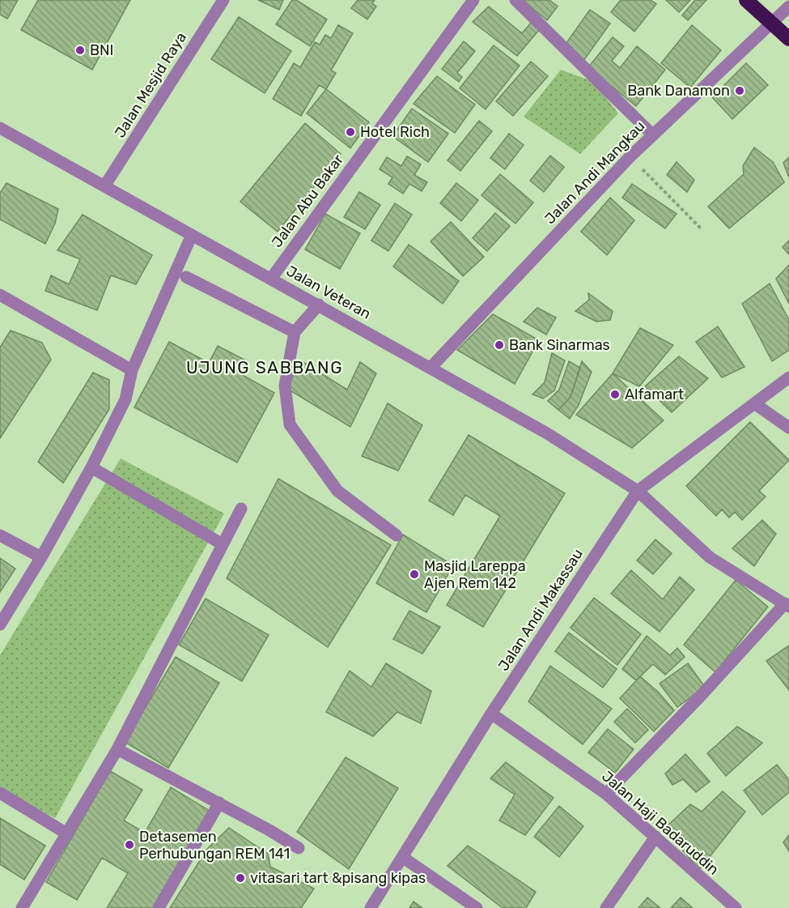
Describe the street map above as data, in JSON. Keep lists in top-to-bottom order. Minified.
{"streets":{"street":["Jalan Mesjid Raya","Jalan Andi Mangkau","Jalan Abu Bakar","Jalan Veteran","Jalan Andi Makassau","Jalan Haji Badaruddin"]},"crossings":[["Jalan Mesjid Raya","Jalan Veteran"],["Jalan Andi Mangkau","Jalan Veteran"],["Jalan Abu Bakar","Jalan Veteran"],["Jalan Veteran","Jalan Andi Makassau"],["Jalan Andi Makassau","Jalan Haji Badaruddin"]],"districts":["UJUNG SABBANG"],"places":["BNI","Bank Danamon","Hotel Rich","Bank Sinarmas","Alfamart","Masjid Lareppa Ajen Rem 142","Detasemen Perhubungan REM 141","vitasari tart &pisang kipas"]}
